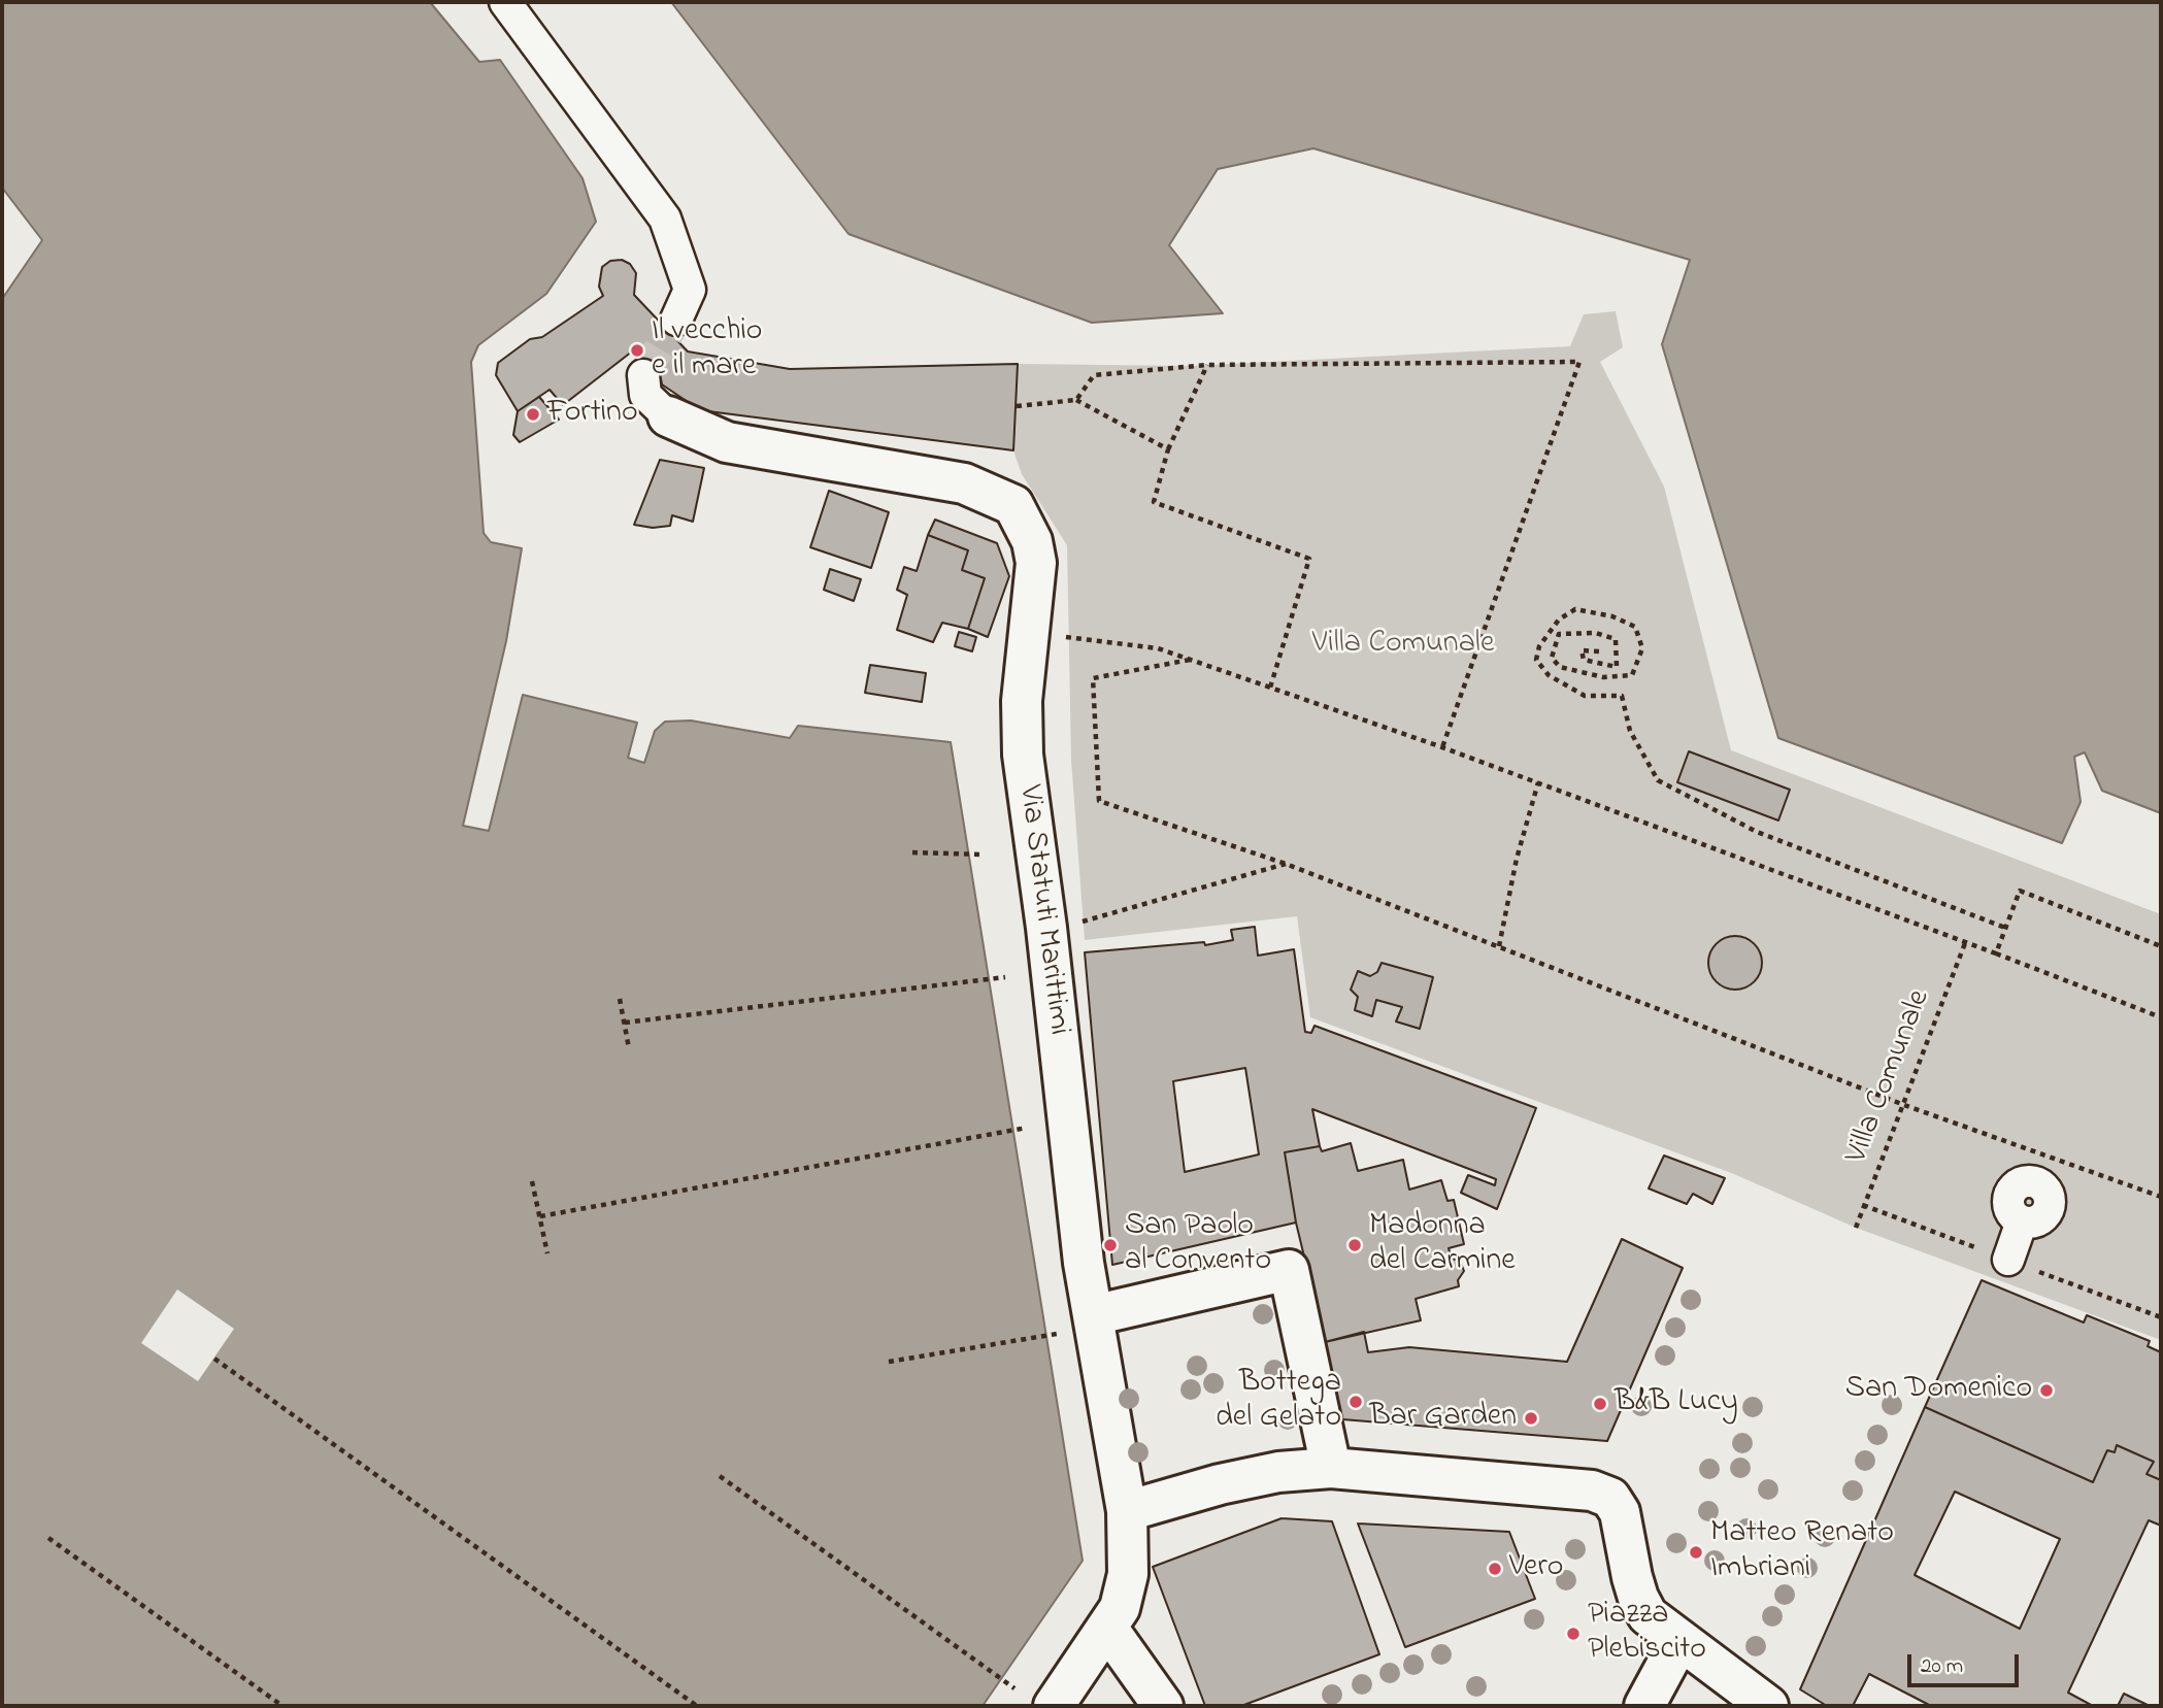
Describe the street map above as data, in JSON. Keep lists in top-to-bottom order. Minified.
{"streets":{"street":["Via Statuti Marittimi"],"path":["Villa Comunale"]},"parks":["Villa Comunale"],"places":["Il vecchio e il mare","Fortino","San Paolo al Convento","Madonna del Carmine","San Domenico","Bottega del Gelato","B&B Lucy","Bar Garden","Matteo Renato Imbriani","Vero","Piazza Plebiscito"],"scale_bar":"20 m"}
